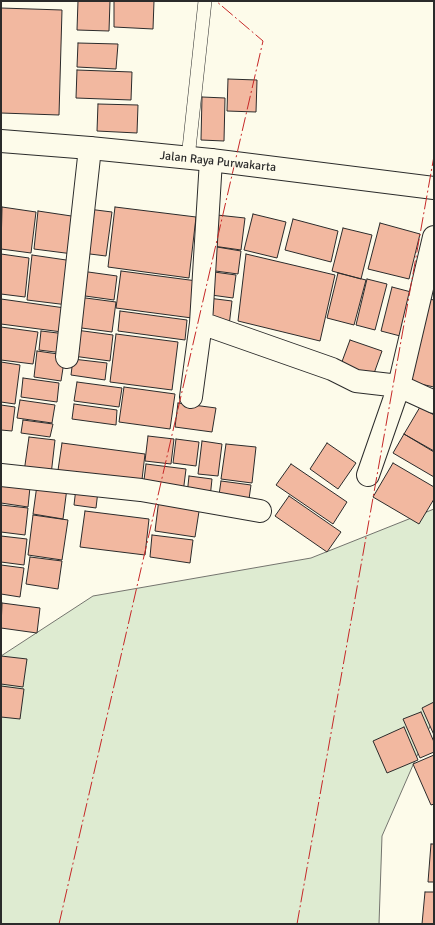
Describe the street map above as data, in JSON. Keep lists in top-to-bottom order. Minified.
{"streets":{"main road":["Jalan Raya Purwakarta"]}}
